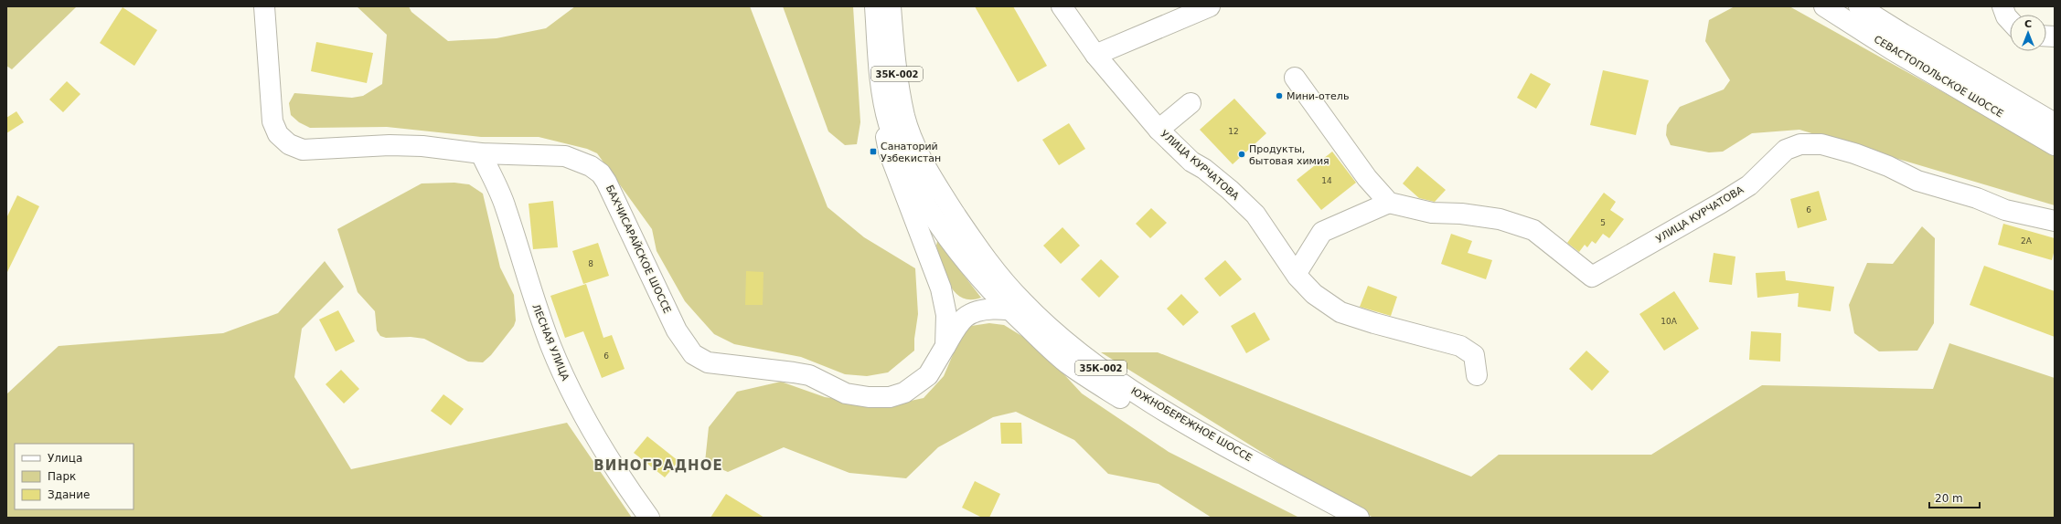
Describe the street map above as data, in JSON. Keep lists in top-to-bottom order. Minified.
{"streets":{"main road":["35К-002","СЕВАСТОПОЛЬСКОЕ ШОССЕ","УЛИЦА КУРЧАТОВА","БАХЧИСАРАЙСКОЕ ШОССЕ","ЛЕСНАЯ УЛИЦА","ЮЖНОБЕРЕЖНОЕ ШОССЕ"]},"crossings":[["БАХЧИСАРАЙСКОЕ ШОССЕ","ЛЕСНАЯ УЛИЦА"],["БАХЧИСАРАЙСКОЕ ШОССЕ","ЮЖНОБЕРЕЖНОЕ ШОССЕ"]],"districts":["ВИНОГРАДНОЕ"],"places":{"other":["Мини-отель","Продукты, бытовая химия"],"transit":["Санаторий Узбекистан"]},"house_numbers":["12","14","6","5","2А","8","10А","6"],"legend":["Улица","Парк","Здание"],"scale_bar":"20 m","north":"top"}
